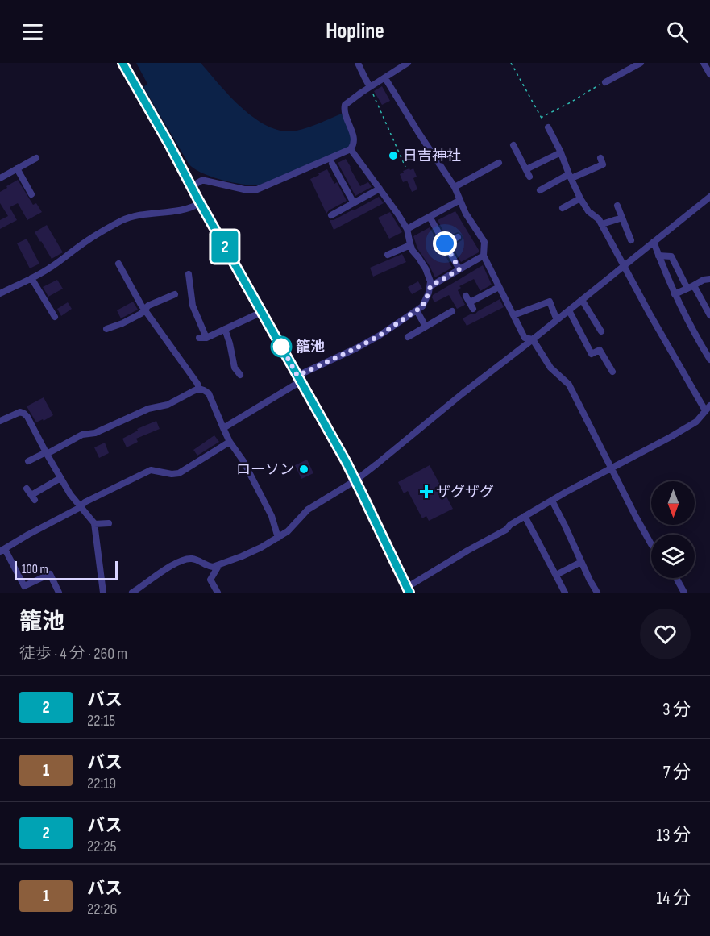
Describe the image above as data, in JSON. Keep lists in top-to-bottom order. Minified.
{"places":{"other":["日吉神社","籠池","ローソン"],"health":["ザグザグ"]},"lines":["bus line 2"],"scale_bar":"100 m","north":"bottom","page":{"header":"Hopline","on_map":"2","scale":"100 m","heading":["籠池","徒歩 · 4 分 · 260 m"],"list":[{"mark":"2","name":"バス","note":"22:15","value":"3 分"},{"mark":"1","name":"バス","note":"22:19","value":"7 分"},{"mark":"2","name":"バス","note":"22:25","value":"13 分"},{"mark":"1","name":"バス","note":"22:26","value":"14 分"}]}}
